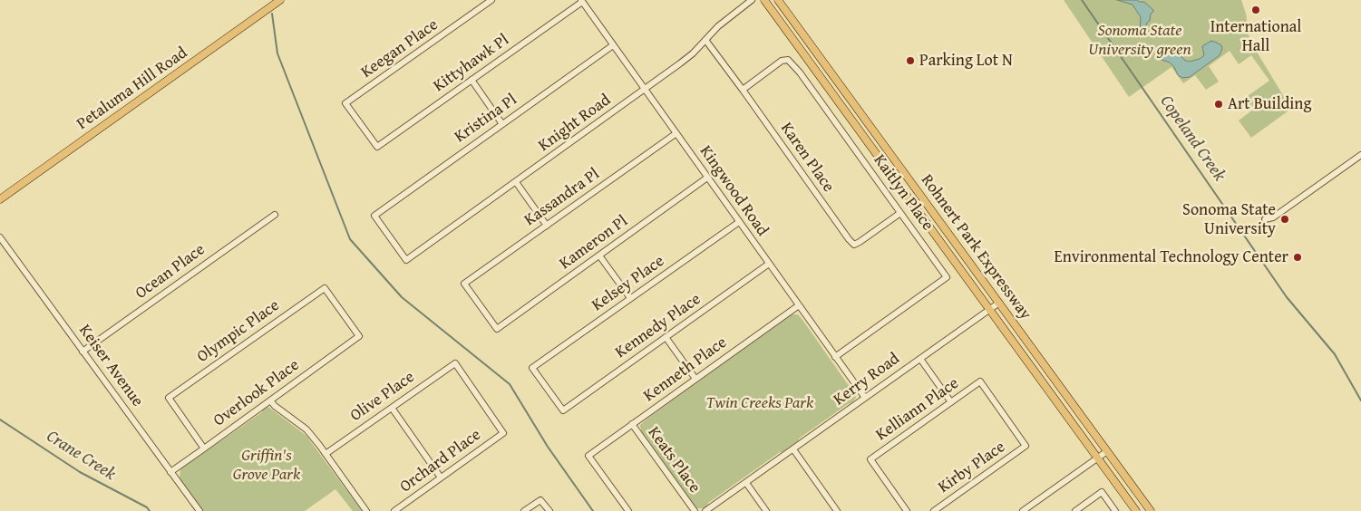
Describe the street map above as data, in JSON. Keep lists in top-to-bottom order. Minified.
{"streets":{"main road":["Petaluma Hill Road","Rohnert Park Expressway"],"street":["Keegan Place","Kittyhawk Pl","Kristina Pl","Knight Road","Karen Place","Kingwood Road","Kaitlyn Place","Kassandra Pl","Kameron Pl","Ocean Place","Kelsey Place","Kennedy Place","Olympic Place","Keiser Avenue","Kenneth Place","Kerry Road","Overlook Place","Olive Place","Kelliann Place","Keats Place","Orchard Place","Kirby Place"]},"crossings":[["Keegan Place","Kittyhawk Pl"],["Kittyhawk Pl","Kingwood Road"],["Kristina Pl","Knight Road"],["Kristina Pl","Kingwood Road"],["Knight Road","Karen Place"],["Knight Road","Kingwood Road"],["Karen Place","Kaitlyn Place"],["Kingwood Road","Kaitlyn Place"],["Kingwood Road","Kassandra Pl"],["Kingwood Road","Kameron Pl"],["Kingwood Road","Kelsey Place"],["Kingwood Road","Kennedy Place"],["Kingwood Road","Kenneth Place"],["Kingwood Road","Kerry Road"],["Kassandra Pl","Kameron Pl"],["Rohnert Park Expressway","Kerry Road"],["Ocean Place","Keiser Avenue"],["Kelsey Place","Kennedy Place"],["Olympic Place","Overlook Place"],["Keiser Avenue","Overlook Place"],["Kenneth Place","Keats Place"],["Olive Place","Orchard Place"],["Kelliann Place","Kirby Place"]],"water":["Copeland Creek","Crane Creek"],"parks":["Sonoma State University green","Twin Creeks Park","Griffin's Grove Park"],"places":["International Hall","Parking Lot N","Art Building","Sonoma State University","Environmental Technology Center"]}
